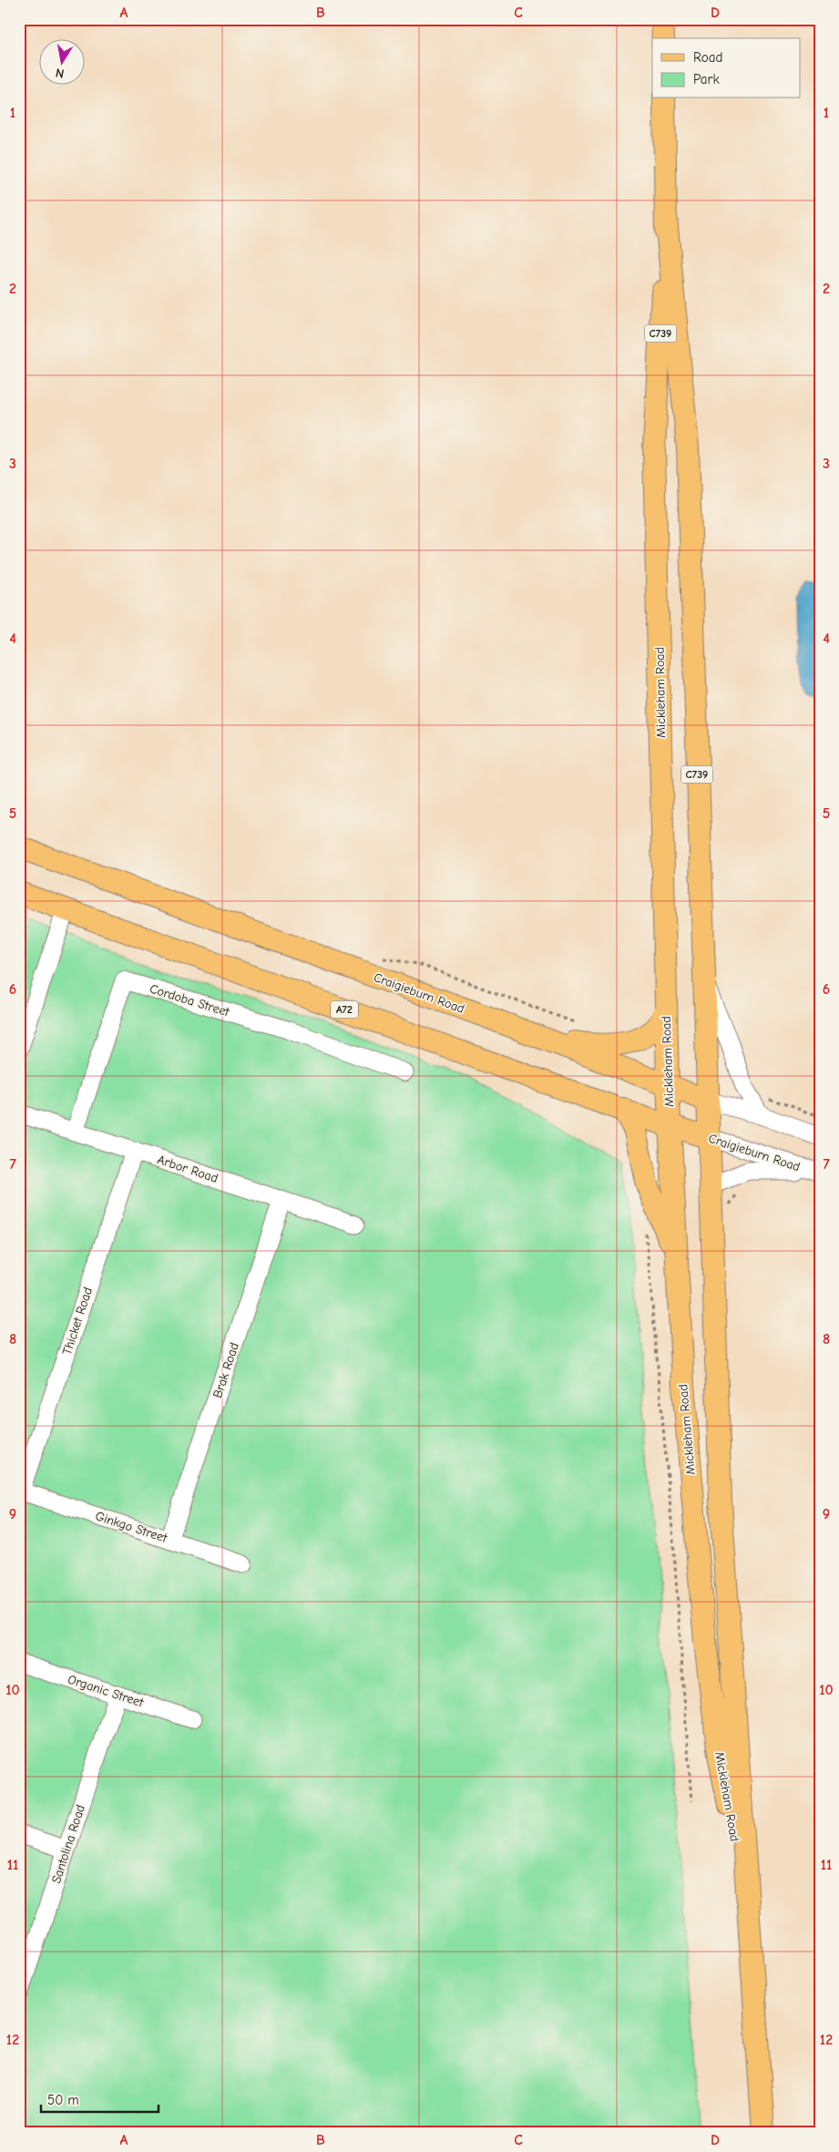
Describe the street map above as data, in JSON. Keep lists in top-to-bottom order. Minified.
{"streets":{"main road":["C739","Mickleham Road","Craigieburn Road","A72"],"street":["Cordoba Street","Arbor Road","Thicket Road","Brak Road","Ginkgo Street","Organic Street","Santolina Road"]},"crossings":[["Mickleham Road","Craigieburn Road"],["Cordoba Street","Arbor Road"],["Arbor Road","Thicket Road"],["Arbor Road","Brak Road"],["Thicket Road","Ginkgo Street"],["Brak Road","Ginkgo Street"],["Organic Street","Santolina Road"]],"legend":["Road","Park"],"scale_bar":"50 m","north":"bottom","grid":{"columns":["A","B","C","D"],"rows":["1","2","3","4","5","6","7","8","9","10","11","12"]}}
